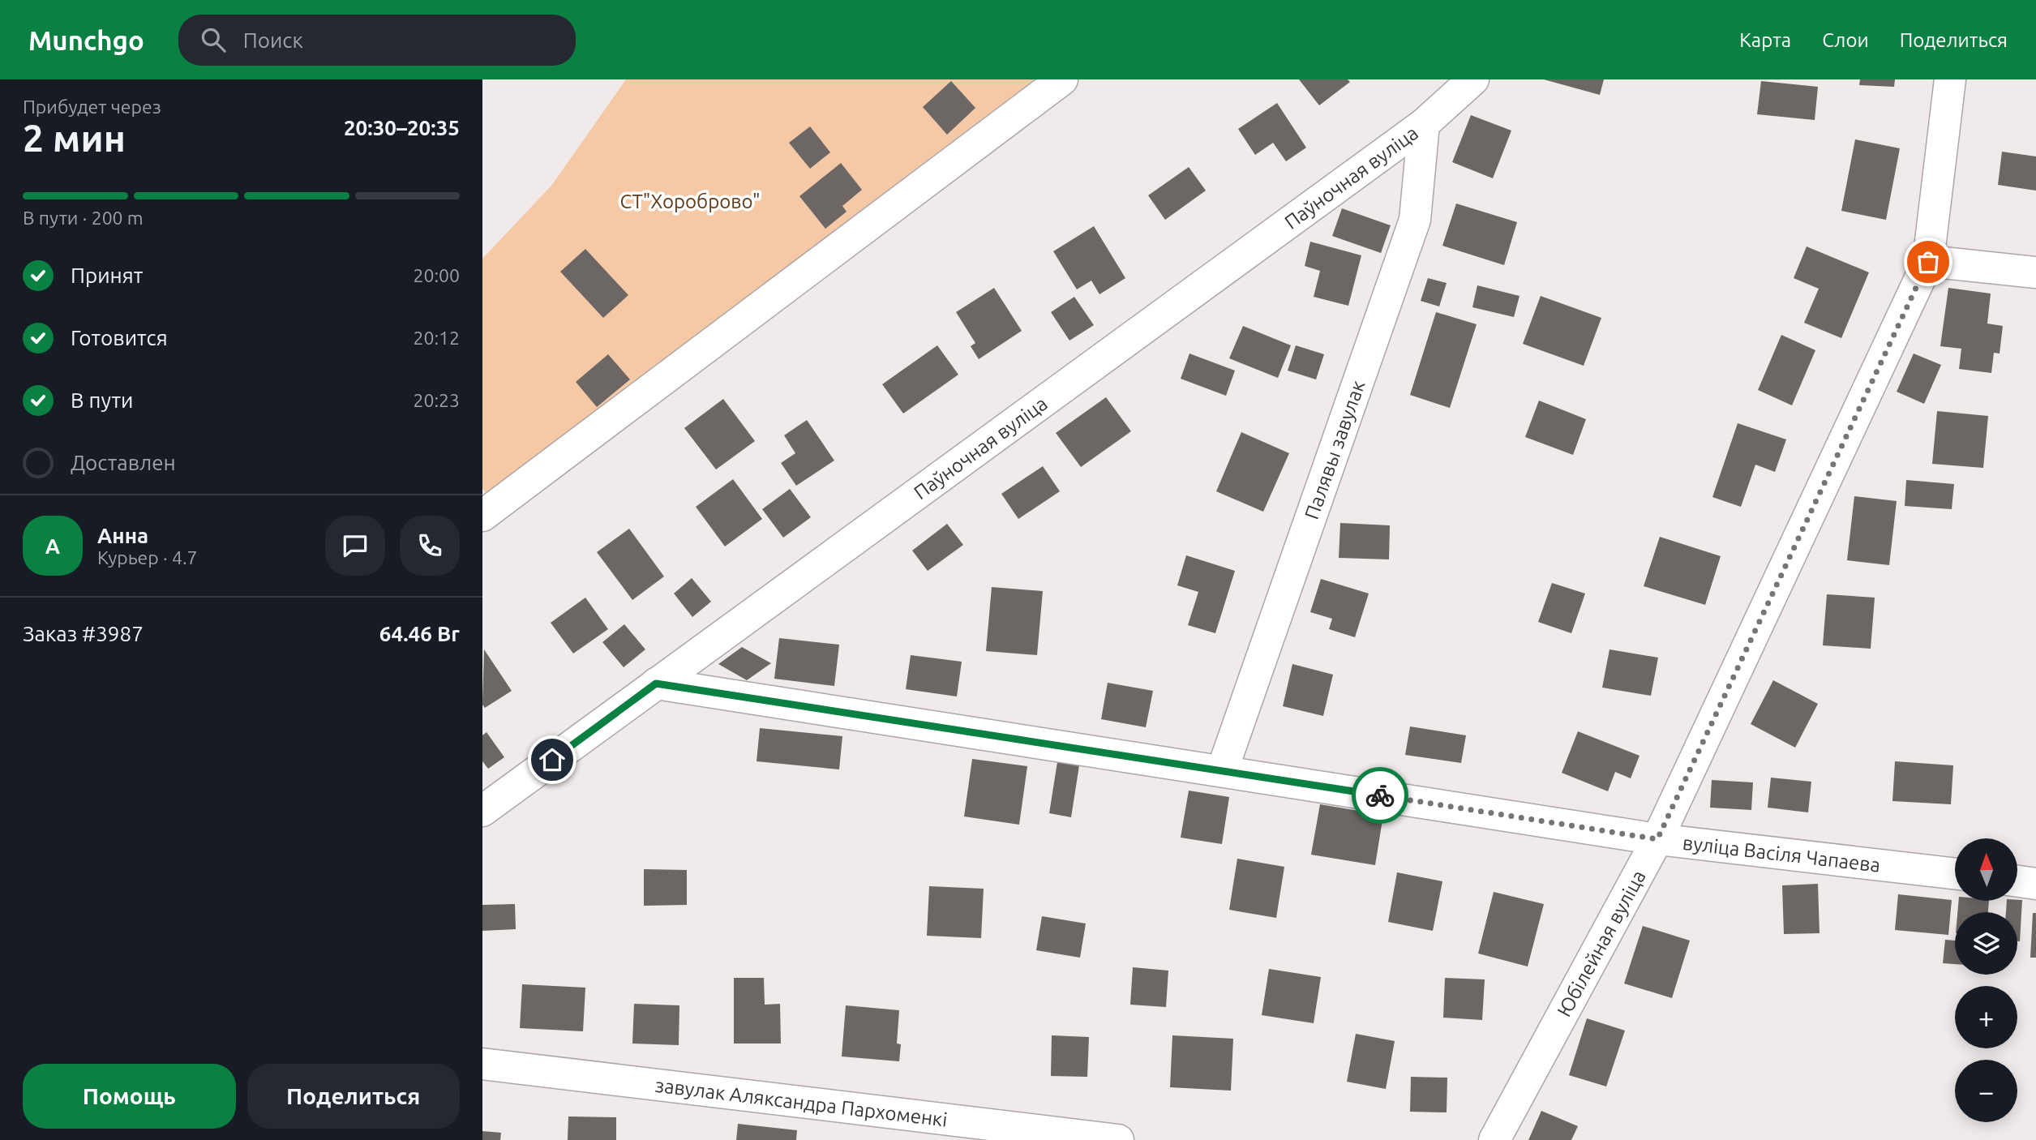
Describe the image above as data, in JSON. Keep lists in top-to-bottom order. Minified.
{"streets":{"street":["Паўночная вуліца","Палявы завулак","вуліца Васіля Чапаева","Юбілейная вуліца","завулак Аляксандра Пархоменкі"]},"crossings":[["Паўночная вуліца","Палявы завулак"],["Паўночная вуліца","вуліца Васіля Чапаева"],["Палявы завулак","вуліца Васіля Чапаева"],["вуліца Васіля Чапаева","Юбілейная вуліца"]],"parks":["СТ\"Хороброво\""],"north":"top","page":{"header":"Munchgo","search":"Поиск","nav":["Карта","Слои","Поделиться"],"heading":["2 мин","Прибудет через","20:30–20:35"],"panel":["Анна","Курьер · 4.7","Заказ #3987","64.46 Br"],"bar":"В пути · 200 m","list":[["Принят","20:00"],["Готовится","20:12"],["В пути","20:23"],"Доставлен"],"round":"А","map_buttons":["+","−"],"buttons":["Помощь","Поделиться"]}}
